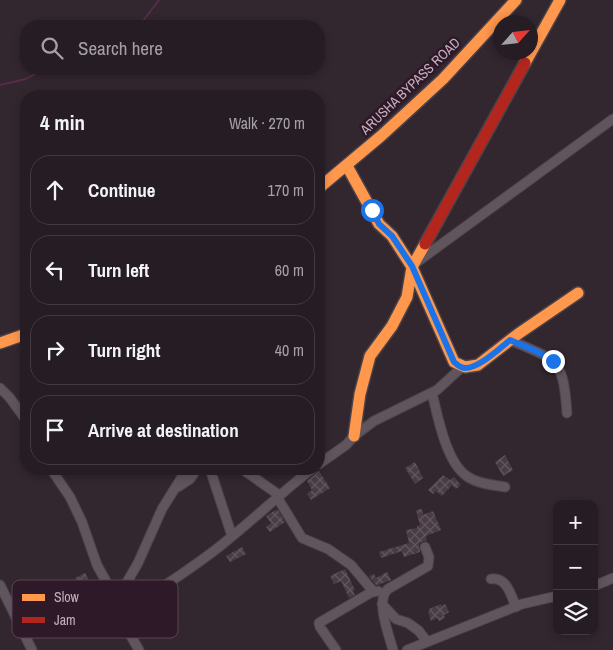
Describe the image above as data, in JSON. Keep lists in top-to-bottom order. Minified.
{"streets":{"street":["ARUSHA BYPASS ROAD"]},"legend":["Slow","Jam"],"north":"top right","page":{"search":"Search here","heading":["4 min","Walk · 270 m"],"list":[["Continue","170 m"],["Turn left","60 m"],["Turn right","40 m"],"Arrive at destination"],"map_buttons":["+","−"]}}
